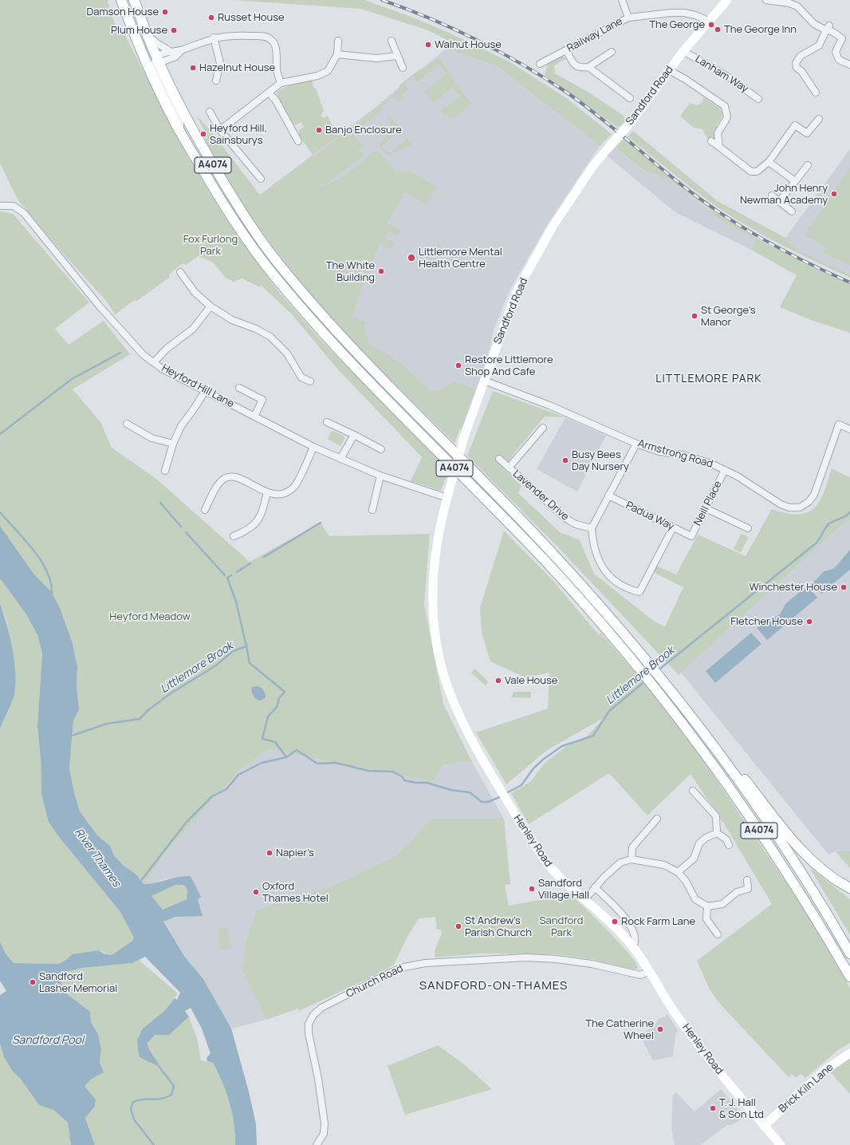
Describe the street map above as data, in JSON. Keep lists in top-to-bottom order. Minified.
{"streets":{"main road":["A4074"],"street":["Railway Lane","Lanham Way","Sandford Road","Heyford Hill Lane","Armstrong Road","Lavender Drive","Neill Place","Padua Way","Henley Road","Church Road","Brick Kiln Lane"]},"crossings":[["Railway Lane","Sandford Road"],["Lanham Way","Sandford Road"],["Sandford Road","Heyford Hill Lane"],["Sandford Road","Armstrong Road"],["Sandford Road","Henley Road"],["Armstrong Road","Neill Place"],["Neill Place","Padua Way"],["Henley Road","Church Road"],["Henley Road","Brick Kiln Lane"]],"districts":["LITTLEMORE PARK","SANDFORD-ON-THAMES"],"water":["Littlemore Brook","River Thames","Sandford Pool"],"parks":["Fox Furlong Park","Heyford Meadow","Sandford Park"],"places":["Damson House","Russet House","The George","The George Inn","Plum House","Walnut House","Hazelnut House","Banjo Enclosure","Heyford Hill, Sainsburys","John Henry Newman Academy","Littlemore Mental Health Centre","The White Building","St George's Manor","Restore Littlemore Shop And Cafe","Busy Bees Day Nursery","Winchester House","Fletcher House","Vale House","Napier’s","Sandford Village Hall","Oxford Thames Hotel","Rock Farm Lane","St Andrew's Parish Church","Sandford Lasher Memorial","The Catherine Wheel","T. J. Hall & Son Ltd"]}
